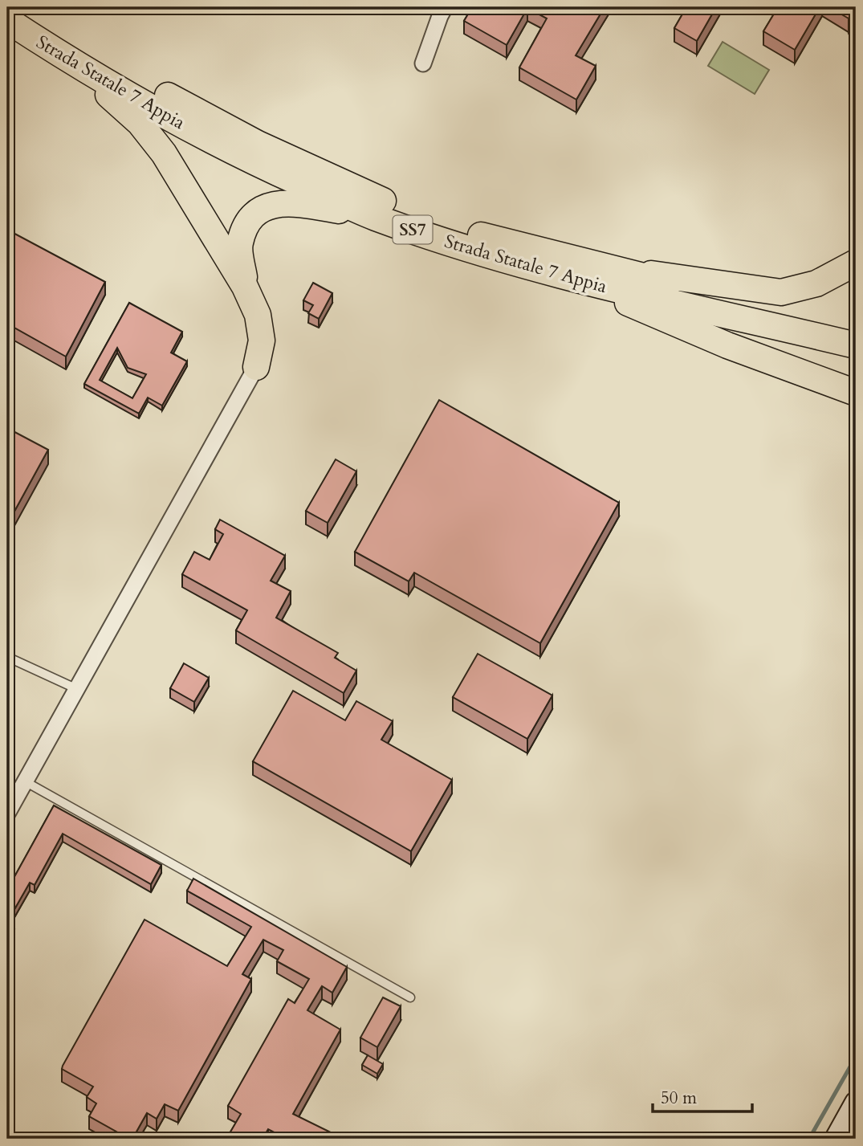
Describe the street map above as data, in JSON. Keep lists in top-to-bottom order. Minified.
{"streets":{"highway":["Strada Statale 7 Appia","SS7"]},"scale_bar":"50 m"}
